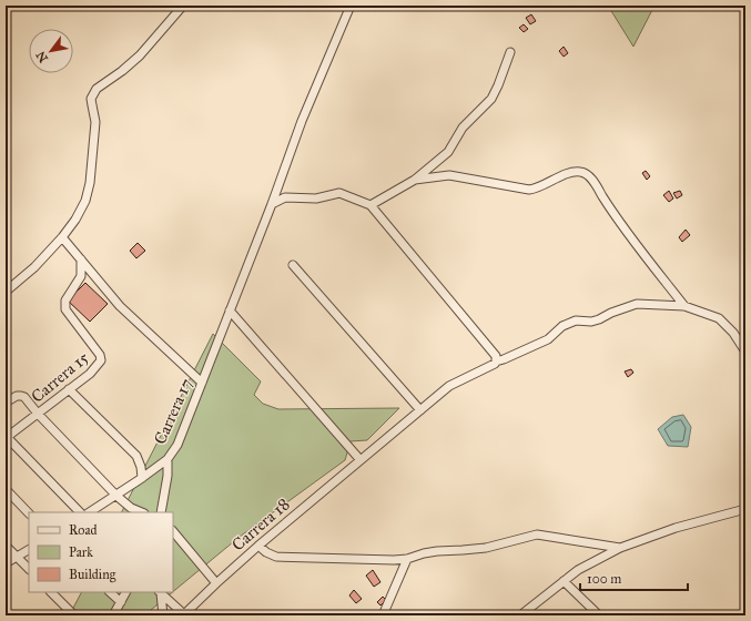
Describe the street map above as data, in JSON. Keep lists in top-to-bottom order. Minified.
{"streets":{"street":["Carrera 15","Carrera 17","Carrera 18"]},"legend":["Road","Park","Building"],"scale_bar":"100 m","north":"bottom left"}
